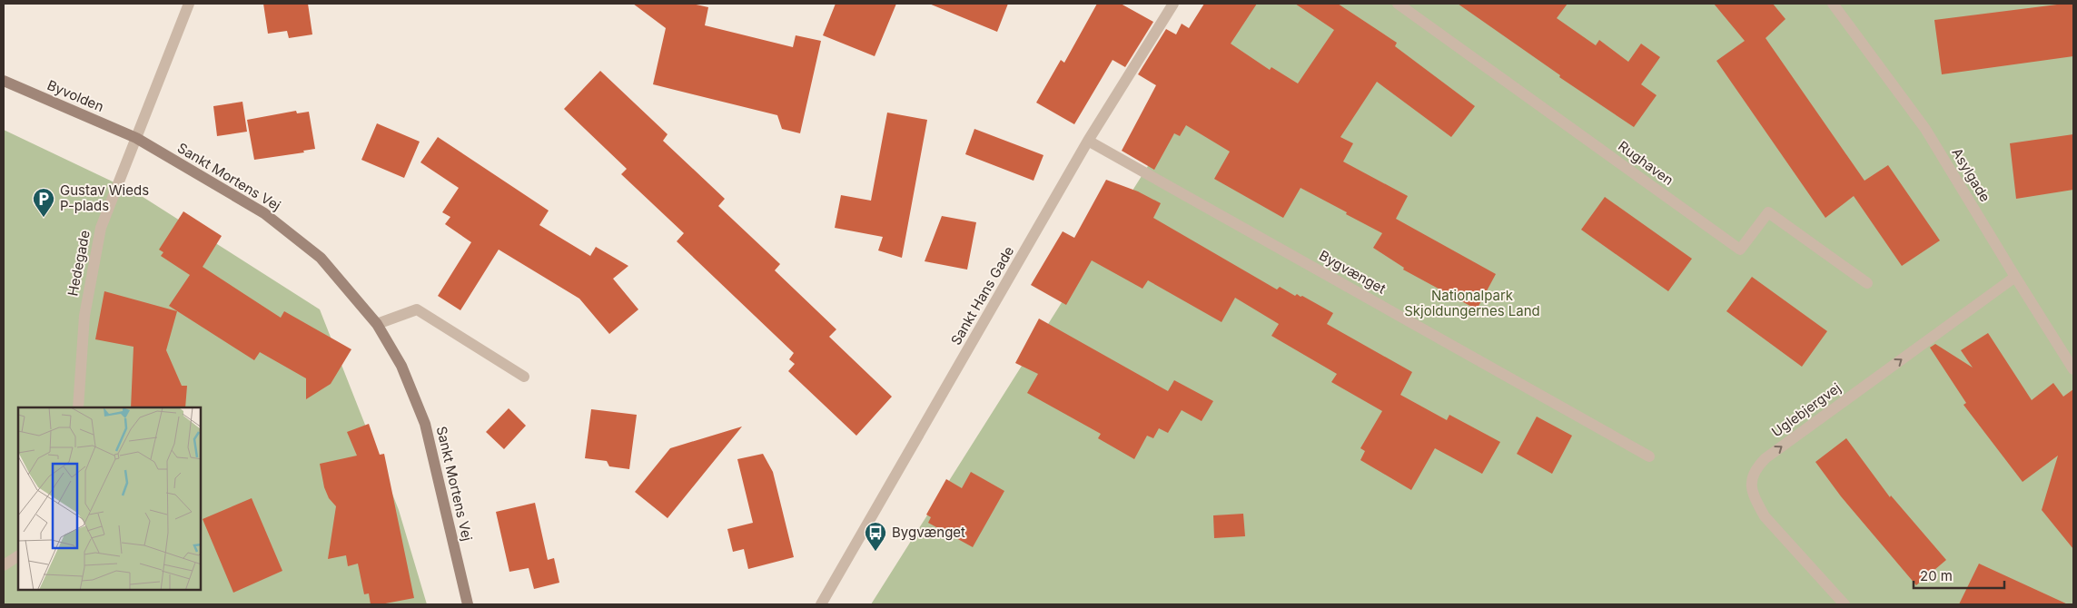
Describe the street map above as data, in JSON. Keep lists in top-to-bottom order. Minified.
{"streets":{"main road":["Byvolden","Sankt Mortens Vej"],"street":["Rughaven","Asylgade","Hedegade","Bygvænget","Sankt Hans Gade","Uglebjergvej"]},"crossings":[["Byvolden","Sankt Mortens Vej"],["Byvolden","Hedegade"],["Asylgade","Uglebjergvej"],["Sankt Mortens Vej","Hedegade"],["Bygvænget","Sankt Hans Gade"]],"parks":["Nationalpark Skjoldungernes Land"],"places":{"parking":["Gustav Wieds P-plads"],"bus stop":["Bygvænget"]},"scale_bar":"20 m"}
